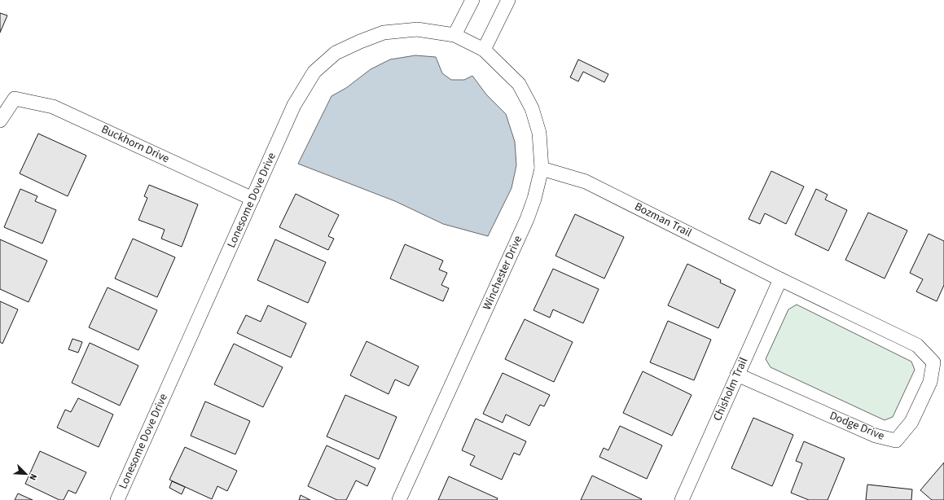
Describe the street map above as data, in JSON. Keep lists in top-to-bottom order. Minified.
{"streets":{"street":["Buckhorn Drive","Lonesome Dove Drive","Bozman Trail","Winchester Drive","Chisholm Trail","Dodge Drive"]},"crossings":[["Buckhorn Drive","Lonesome Dove Drive"],["Lonesome Dove Drive","Winchester Drive"],["Bozman Trail","Winchester Drive"],["Bozman Trail","Chisholm Trail"],["Bozman Trail","Dodge Drive"],["Chisholm Trail","Dodge Drive"]],"north":"bottom right"}
